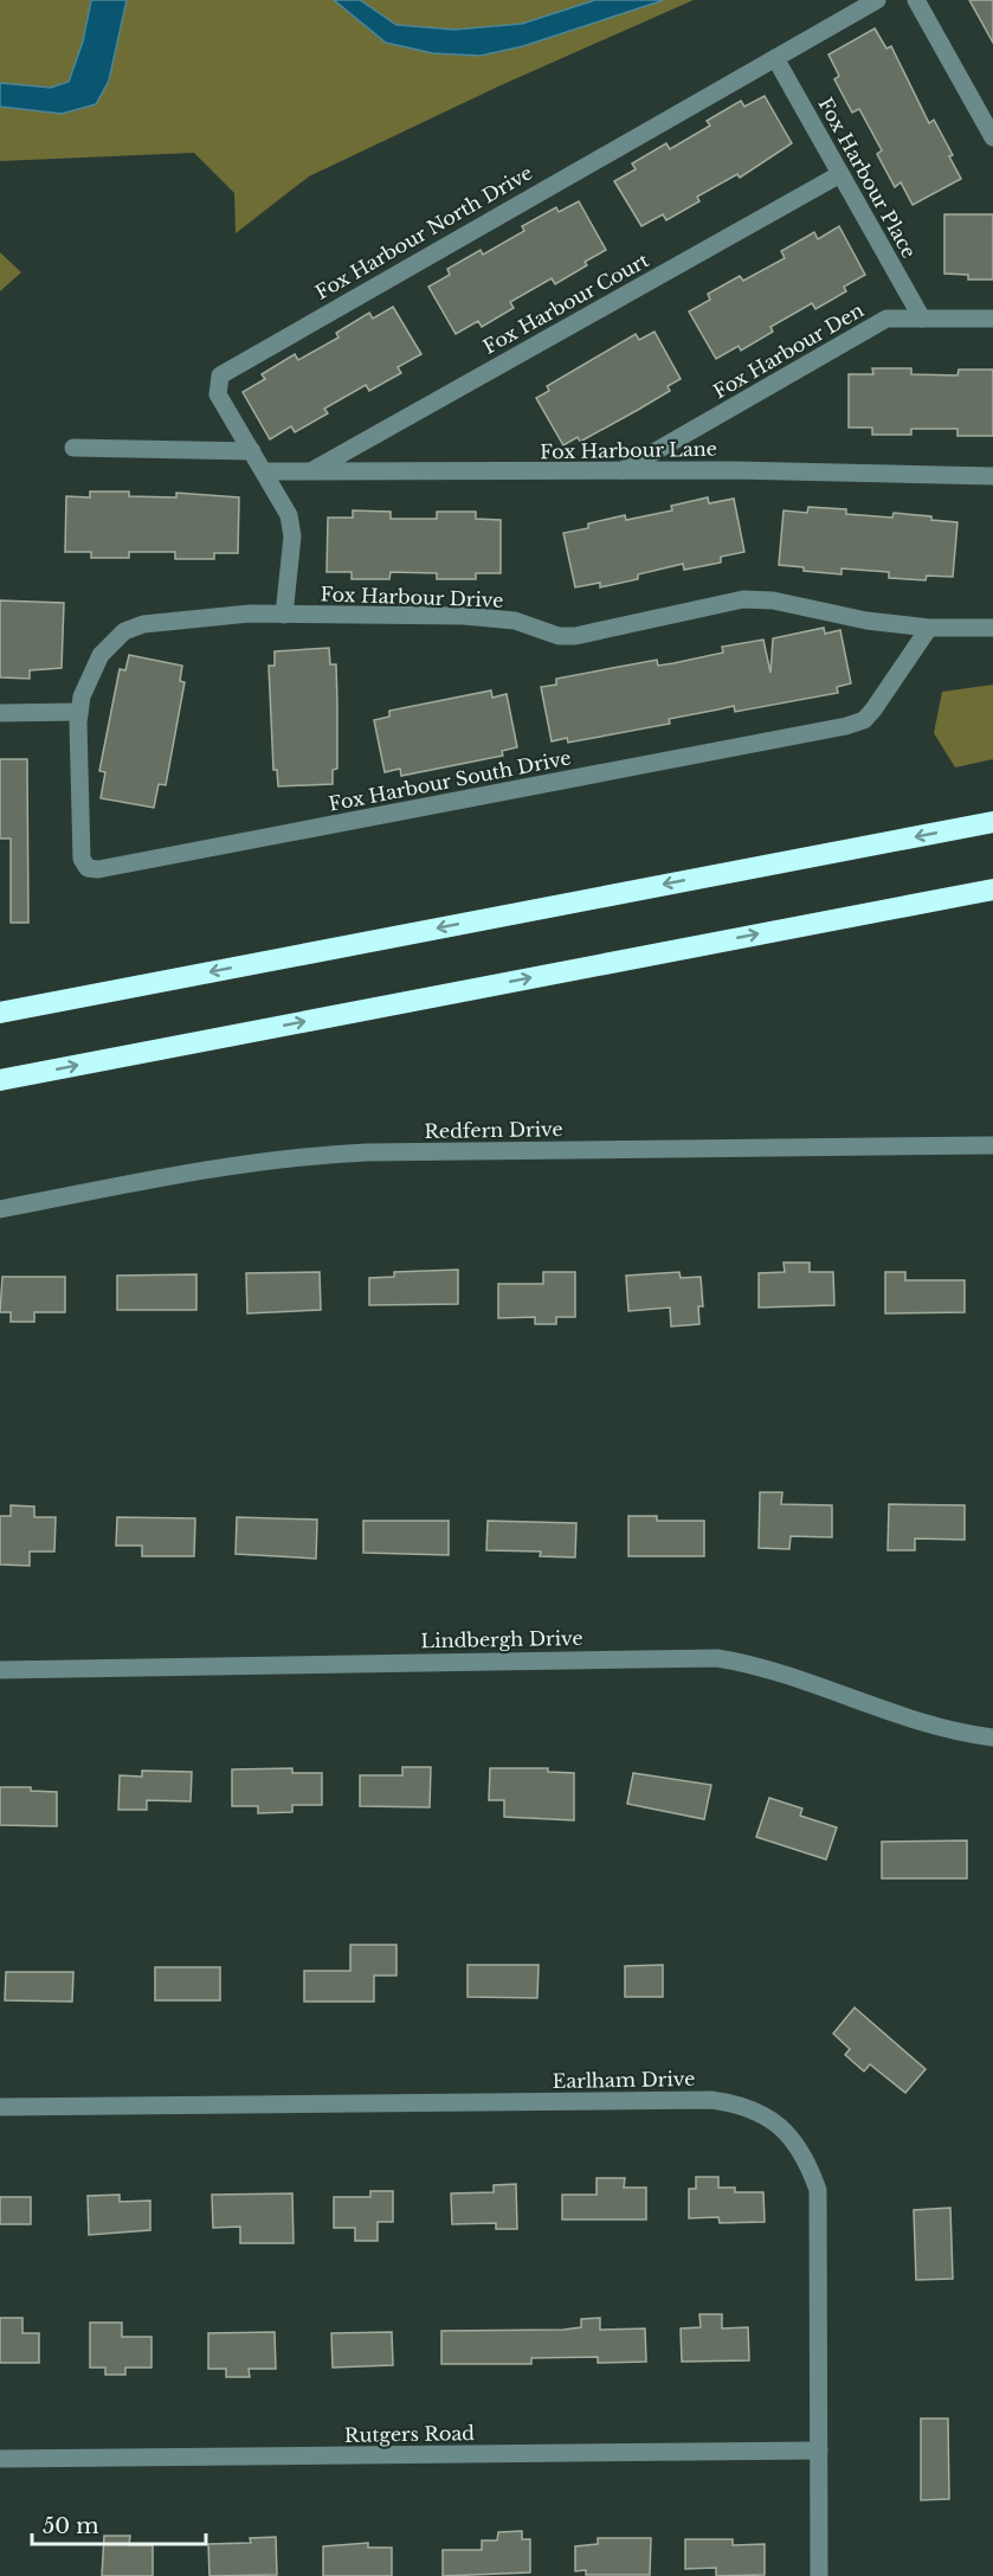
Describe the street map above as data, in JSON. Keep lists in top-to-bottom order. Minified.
{"streets":{"street":["Fox Harbour Place","Fox Harbour North Drive","Fox Harbour Court","Fox Harbour Den","Fox Harbour Lane","Fox Harbour Drive","Fox Harbour South Drive","Redfern Drive","Lindbergh Drive","Earlham Drive","Rutgers Road"]},"crossings":[["Fox Harbour Place","Fox Harbour North Drive"],["Fox Harbour Place","Fox Harbour Court"],["Fox Harbour Place","Fox Harbour Den"],["Fox Harbour North Drive","Fox Harbour Lane"],["Fox Harbour North Drive","Fox Harbour Drive"],["Fox Harbour Court","Fox Harbour Lane"],["Fox Harbour Den","Fox Harbour Lane"],["Fox Harbour Drive","Fox Harbour South Drive"],["Earlham Drive","Rutgers Road"]],"scale_bar":"50 m"}
